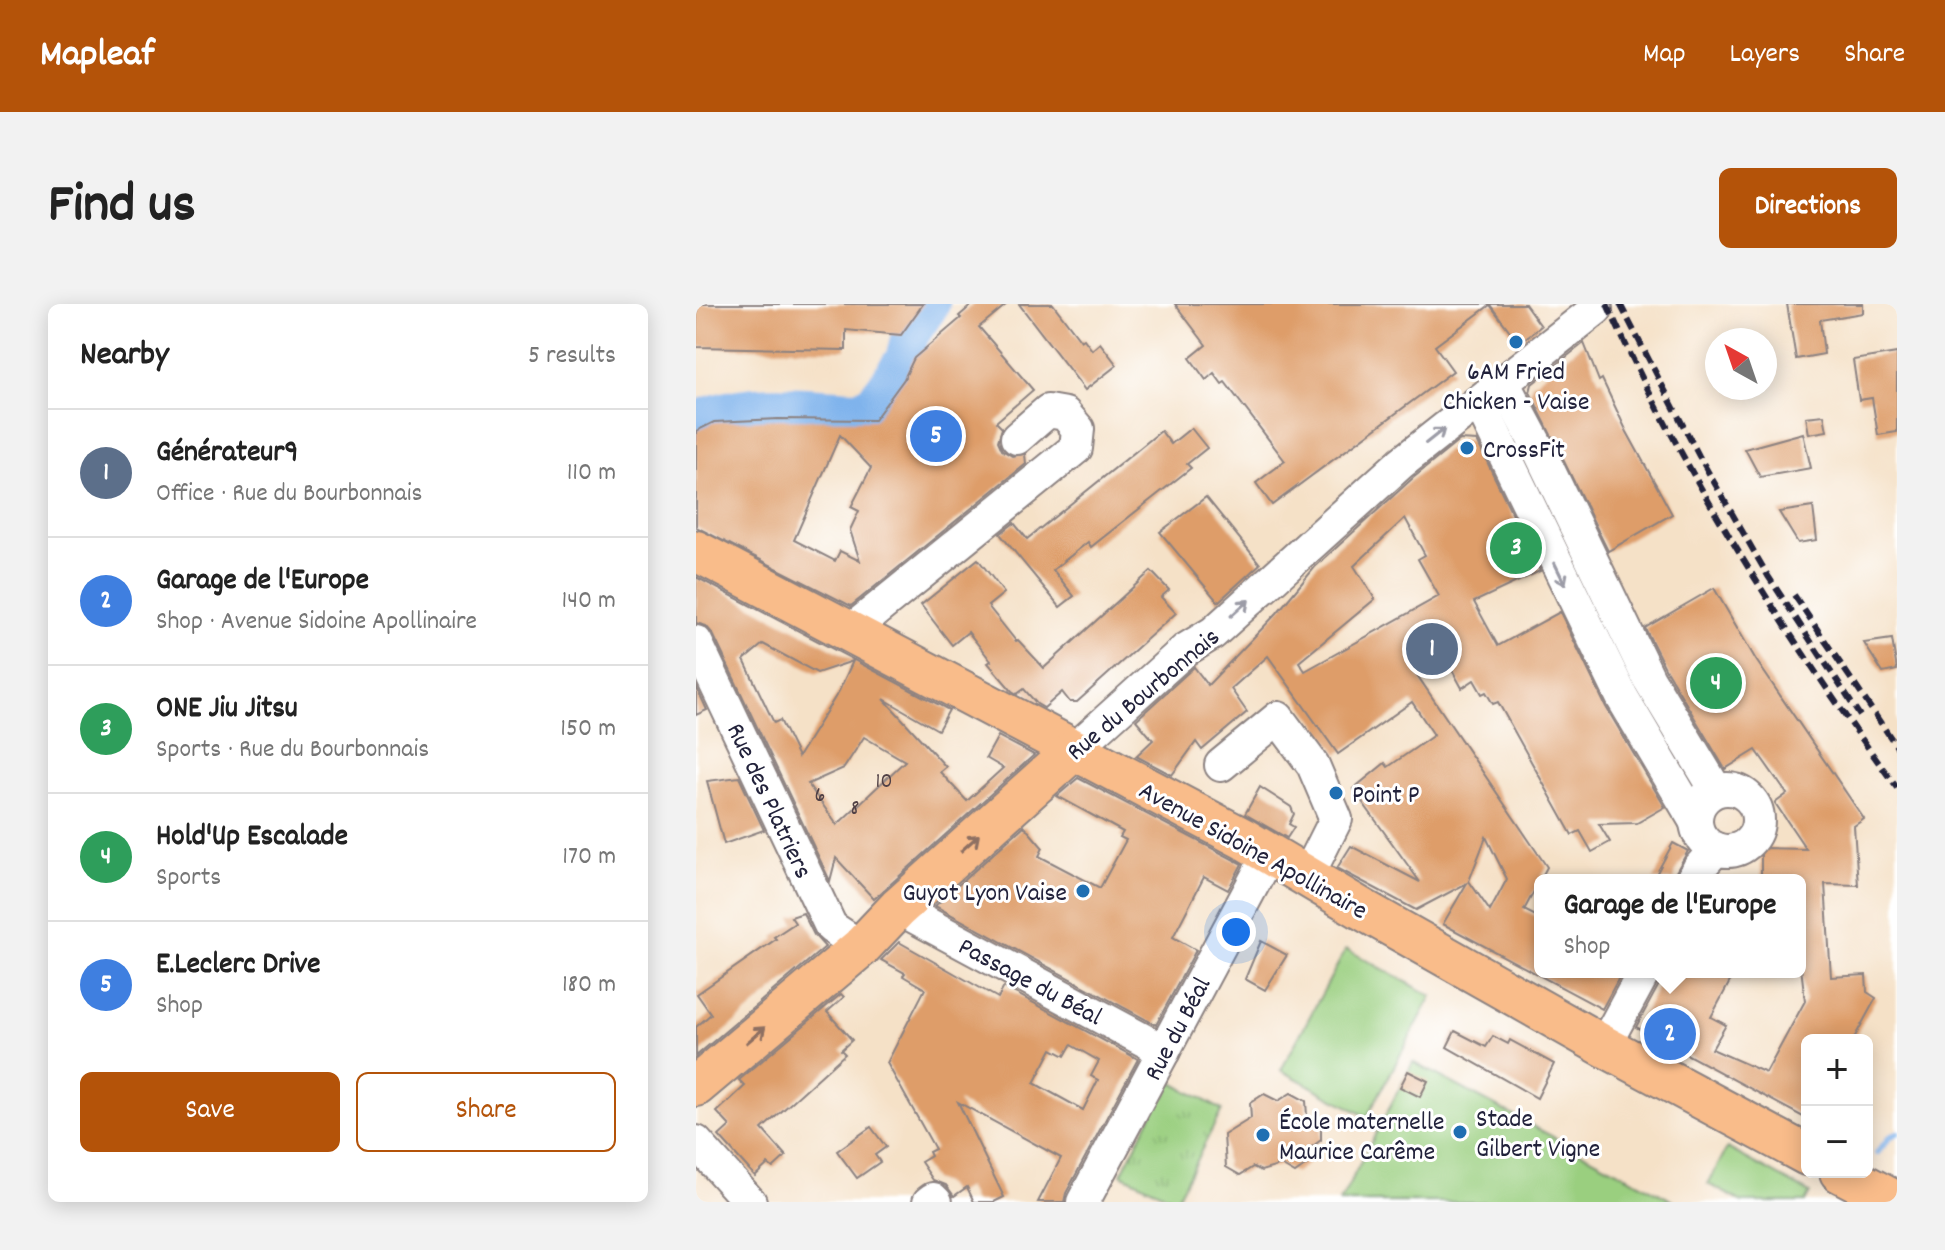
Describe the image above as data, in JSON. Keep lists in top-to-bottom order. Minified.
{"streets":{"main road":["Rue du Bourbonnais","Avenue Sidoine Apollinaire"],"street":["Rue des Platriers","Passage du Béal","Rue du Béal"]},"crossings":[["Rue du Bourbonnais","Rue des Platriers"],["Rue du Bourbonnais","Avenue Sidoine Apollinaire"],["Rue du Bourbonnais","Passage du Béal"],["Avenue Sidoine Apollinaire","Rue du Béal"],["Passage du Béal","Rue du Béal"]],"one_way":["Rue du Bourbonnais"],"places":["6AM Fried Chicken - Vaise","CrossFit","Point P","Guyot Lyon Vaise","Stade Gilbert Vigne","École maternelle Maurice Carême"],"house_numbers":["10","6","8"],"north":"top left","page":{"header":"Mapleaf","nav":["Map","Layers","Share"],"title":"Find us","buttons":["Directions",["Save","Share"]],"heading":["Nearby","5 results"],"pins":["5","3","1","4","2"],"list":[{"mark":"1","name":"Générateur9","note":"Office · Rue du Bourbonnais","value":"110 m"},{"mark":"2","name":"Garage de l'Europe","note":"Shop · Avenue Sidoine Apollinaire","value":"140 m"},{"mark":"3","name":"ONE Jiu Jitsu","note":"Sports · Rue du Bourbonnais","value":"150 m"},{"mark":"4","name":"Hold'Up Escalade","note":"Sports","value":"170 m"},{"mark":"5","name":"E.Leclerc Drive","note":"Shop","value":"180 m"}],"popup":["Garage de l'Europe","Shop"],"map_buttons":["+","−"]}}
